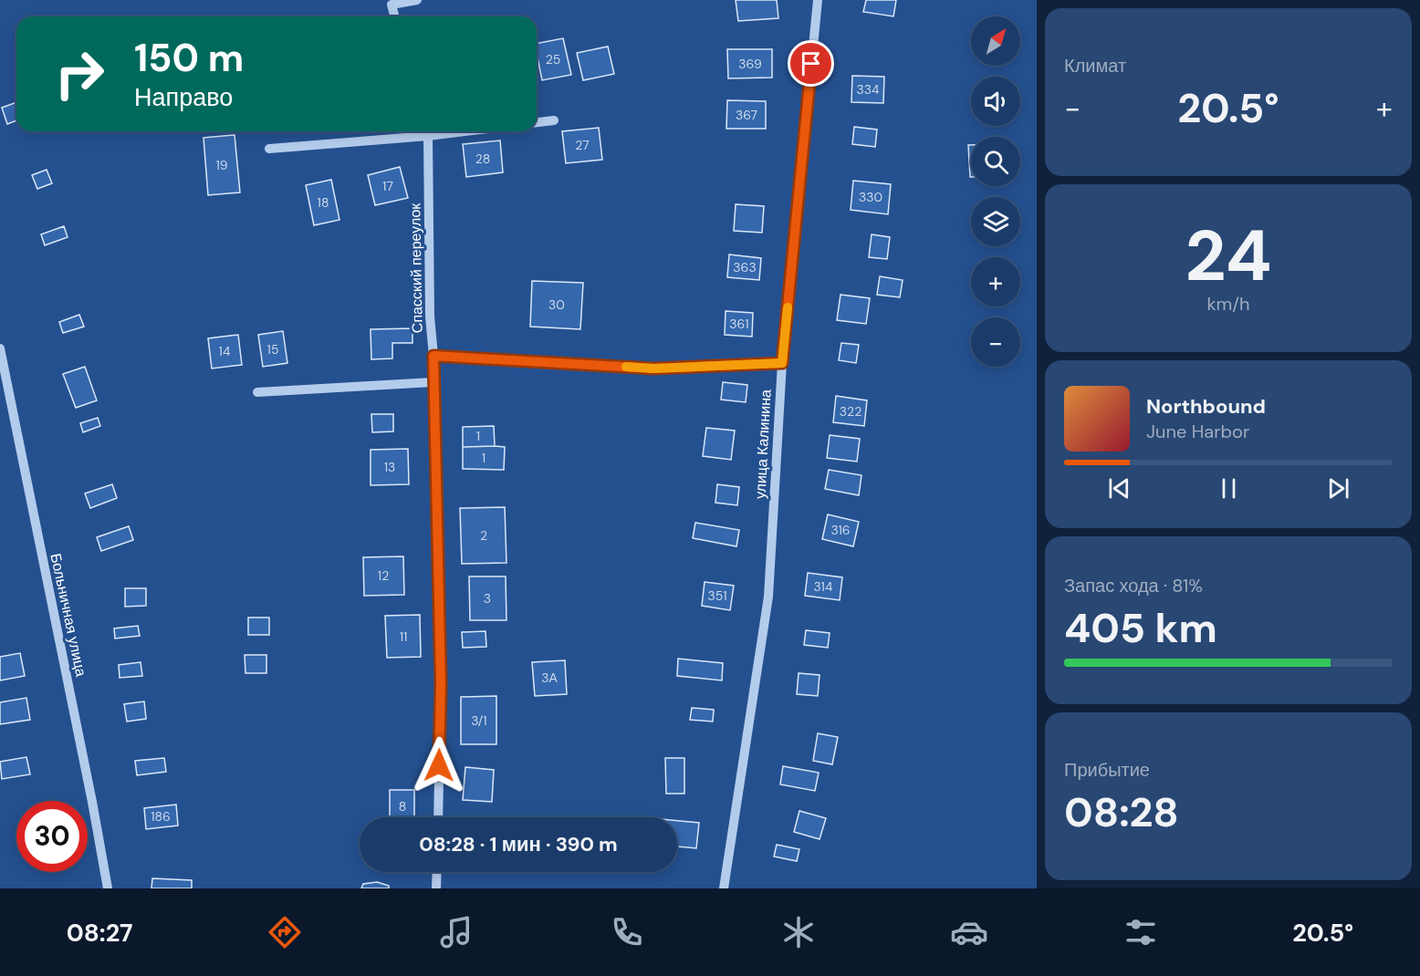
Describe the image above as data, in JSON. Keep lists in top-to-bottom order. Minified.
{"streets":{"street":["Спасский переулок","улица Калинина","Больничная улица"]},"house_numbers":["25","369","334","367","27","28","19","17","330","18","363","30","361","15","14","322","1","1","13","316","2","12","314","351","3","11","3А","3/1","8","186"],"north":"top right","page":{"tile":["Климат",["24","km/h"],["Запас хода · 81%","405 km"],["Прибытие","08:28"]],"map_buttons":["+","−"],"turn":["150 m","Направо"],"heat":["−","20.5°","+"],"song":["Northbound","June Harbor"],"limit":"30","trip":"08:28 · 1 мин · 390 m","tabs":["08:27","20.5°"]}}
